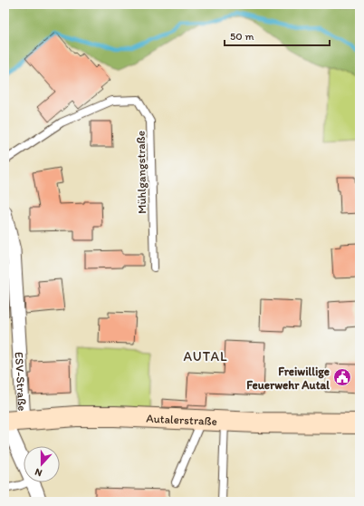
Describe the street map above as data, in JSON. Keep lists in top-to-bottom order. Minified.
{"streets":{"main road":["Autalerstraße"],"street":["ESV-Straße"],"lane":["Mühlgangstraße"]},"crossings":[["ESV-Straße","Autalerstraße"]],"districts":["AUTAL"],"places":{"public building":["Freiwillige Feuerwehr Autal"]},"scale_bar":"50 m","north":"bottom"}
